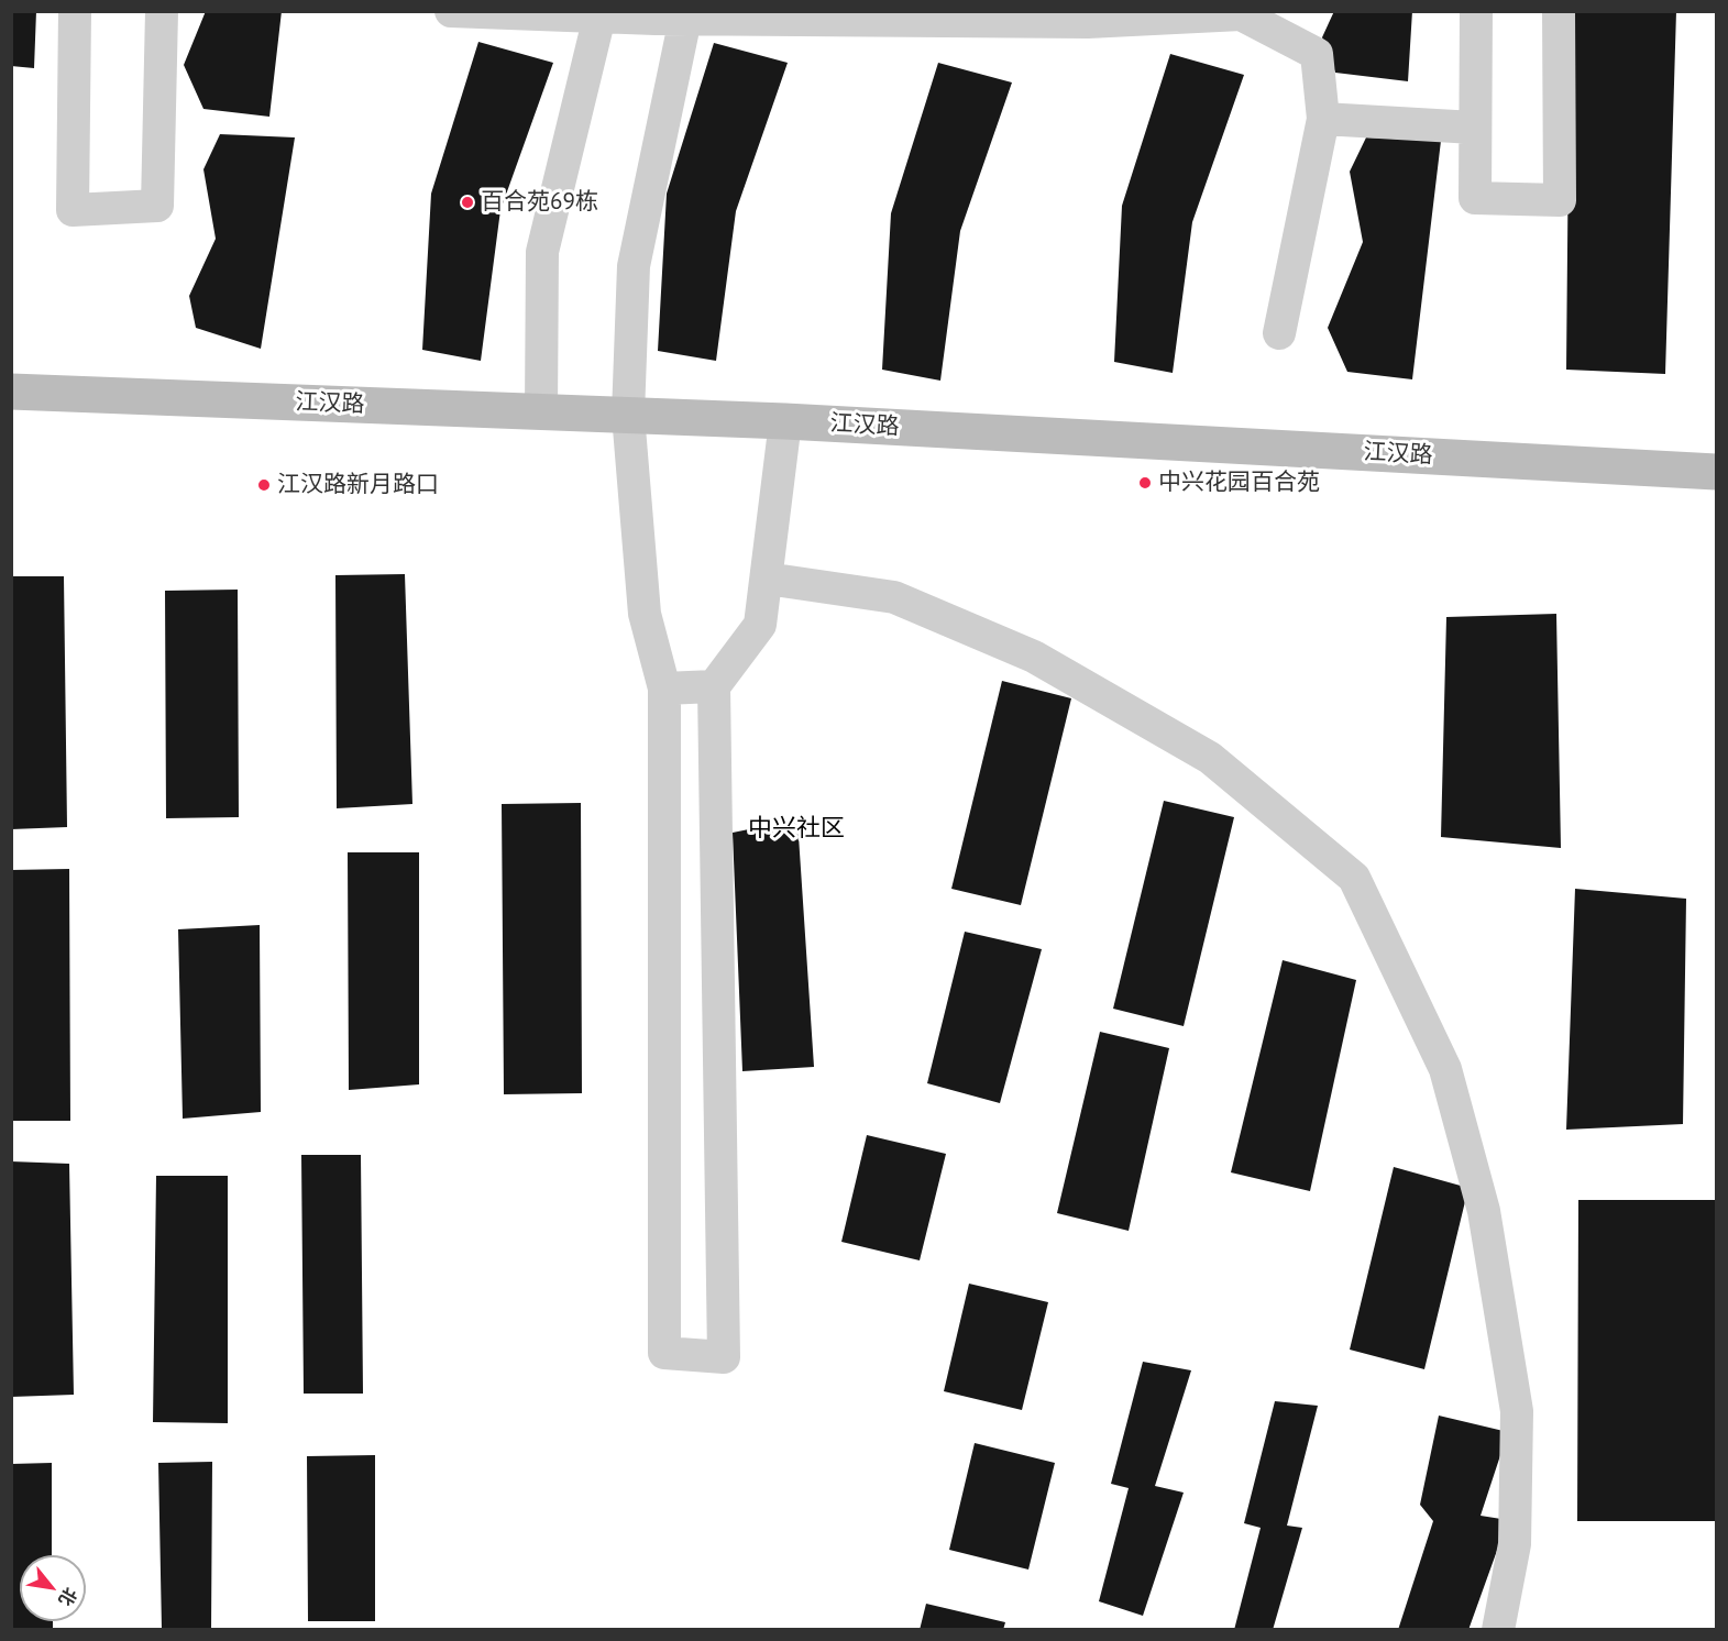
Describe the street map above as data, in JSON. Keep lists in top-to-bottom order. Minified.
{"streets":{"street":["江汉路"]},"districts":["中兴社区"],"places":["百合苑69栋","中兴花园百合苑","江汉路新月路口"],"north":"bottom right"}
